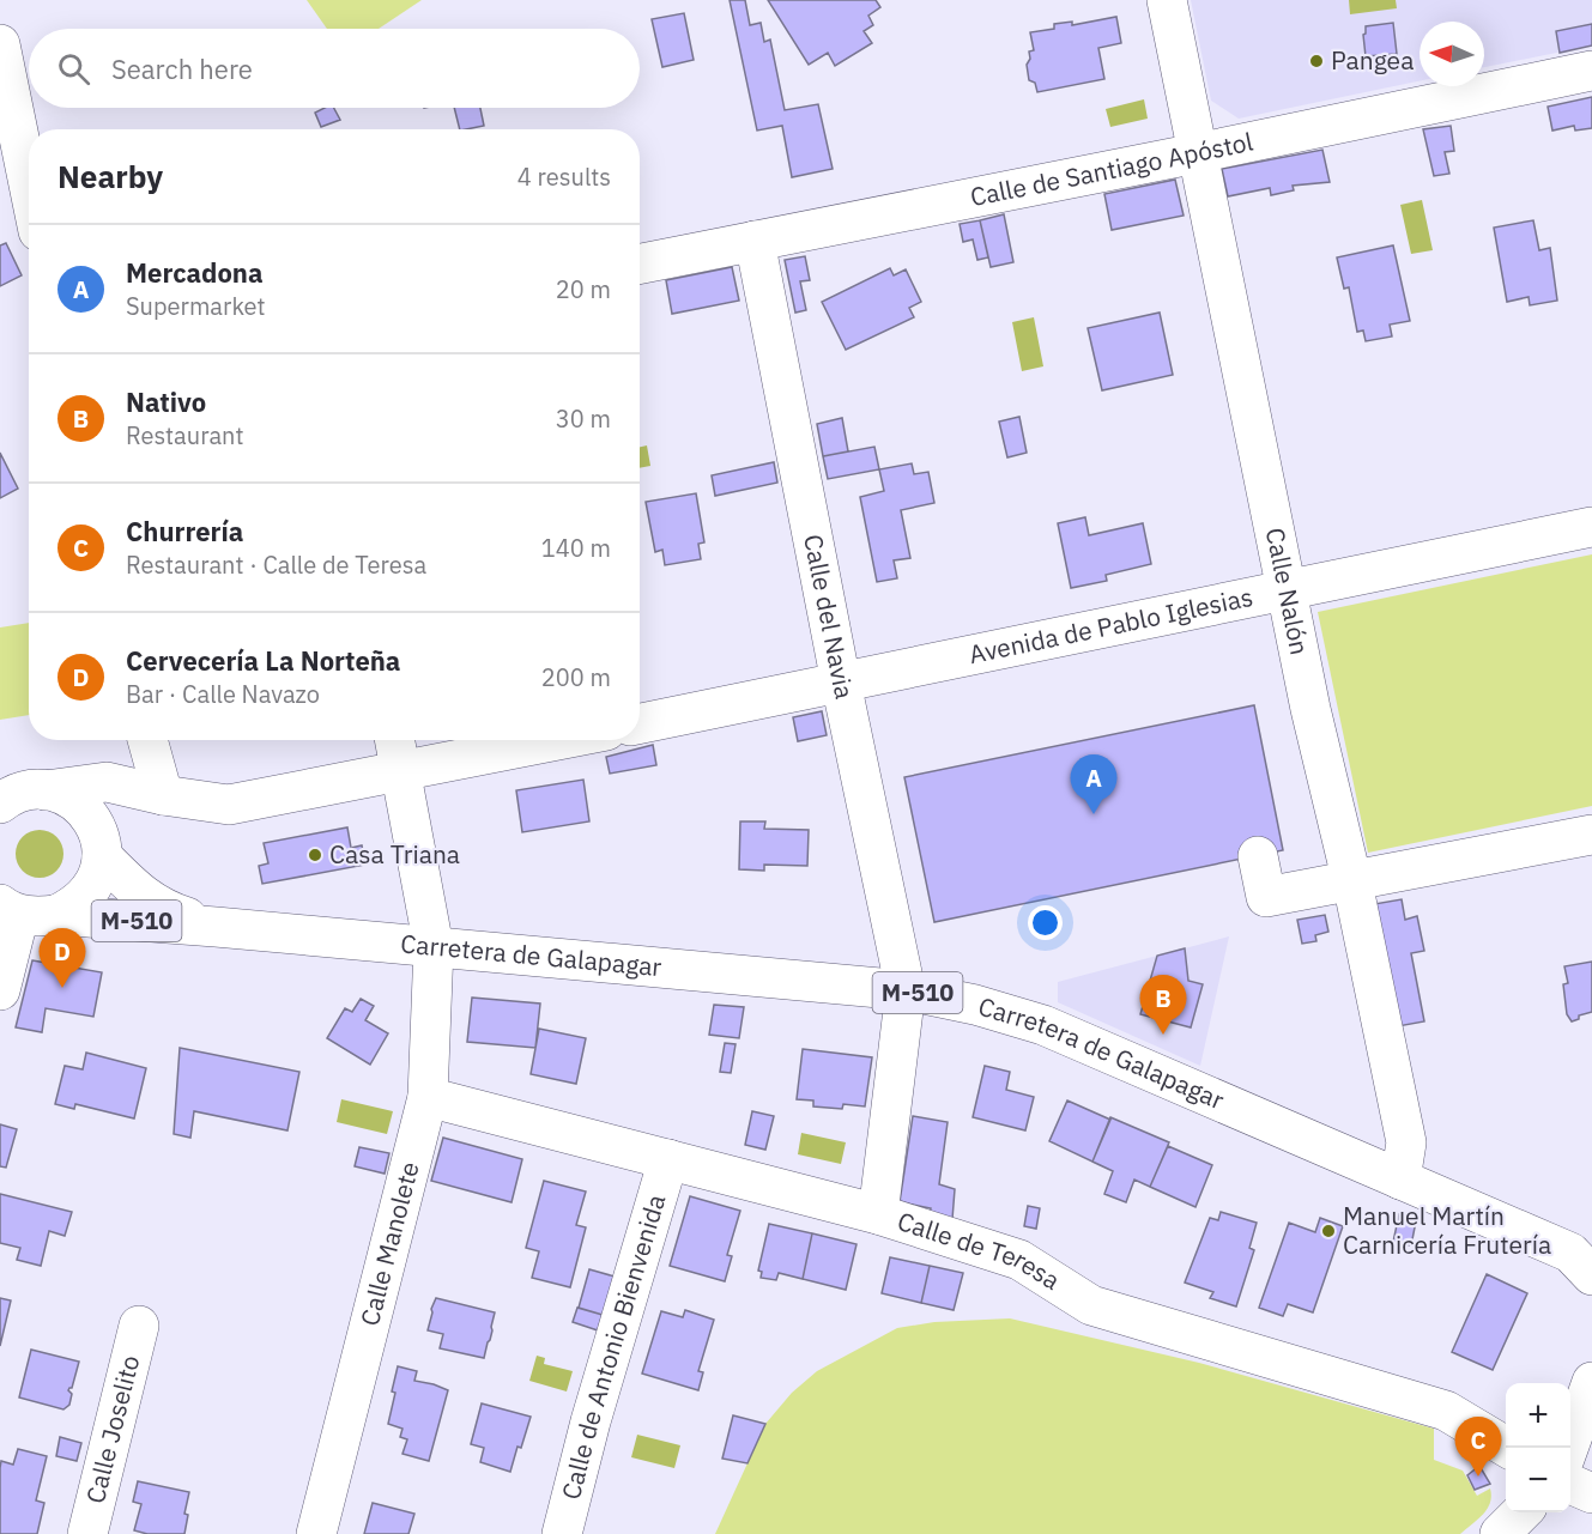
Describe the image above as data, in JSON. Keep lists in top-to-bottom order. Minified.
{"streets":{"street":["Calle de Santiago Apóstol","Calle Nalón","Calle del Navia","Avenida de Pablo Iglesias","M-510","Carretera de Galapagar","Calle Manolete","Calle de Teresa","Calle de Antonio Bienvenida","Calle Joselito"]},"crossings":[["Calle de Santiago Apóstol","Calle Nalón"],["Calle de Santiago Apóstol","Calle del Navia"],["Calle Nalón","Avenida de Pablo Iglesias"],["Calle Nalón","Carretera de Galapagar"],["Calle del Navia","Avenida de Pablo Iglesias"],["Calle del Navia","Carretera de Galapagar"],["Calle del Navia","Calle de Teresa"],["M-510","Carretera de Galapagar"],["Carretera de Galapagar","Calle Manolete"],["Calle Manolete","Calle de Teresa"],["Calle de Teresa","Calle de Antonio Bienvenida"]],"places":["Pangea","Casa Triana","Manuel Martín Carnicería Frutería"],"north":"left","page":{"search":"Search here","heading":["Nearby","4 results"],"list":[{"mark":"A","name":"Mercadona","note":"Supermarket","value":"20 m"},{"mark":"B","name":"Nativo","note":"Restaurant","value":"30 m"},{"mark":"C","name":"Churrería","note":"Restaurant · Calle de Teresa","value":"140 m"},{"mark":"D","name":"Cervecería La Norteña","note":"Bar · Calle Navazo","value":"200 m"}],"pins":["A","D","B","C"],"map_buttons":["+","−"]}}
